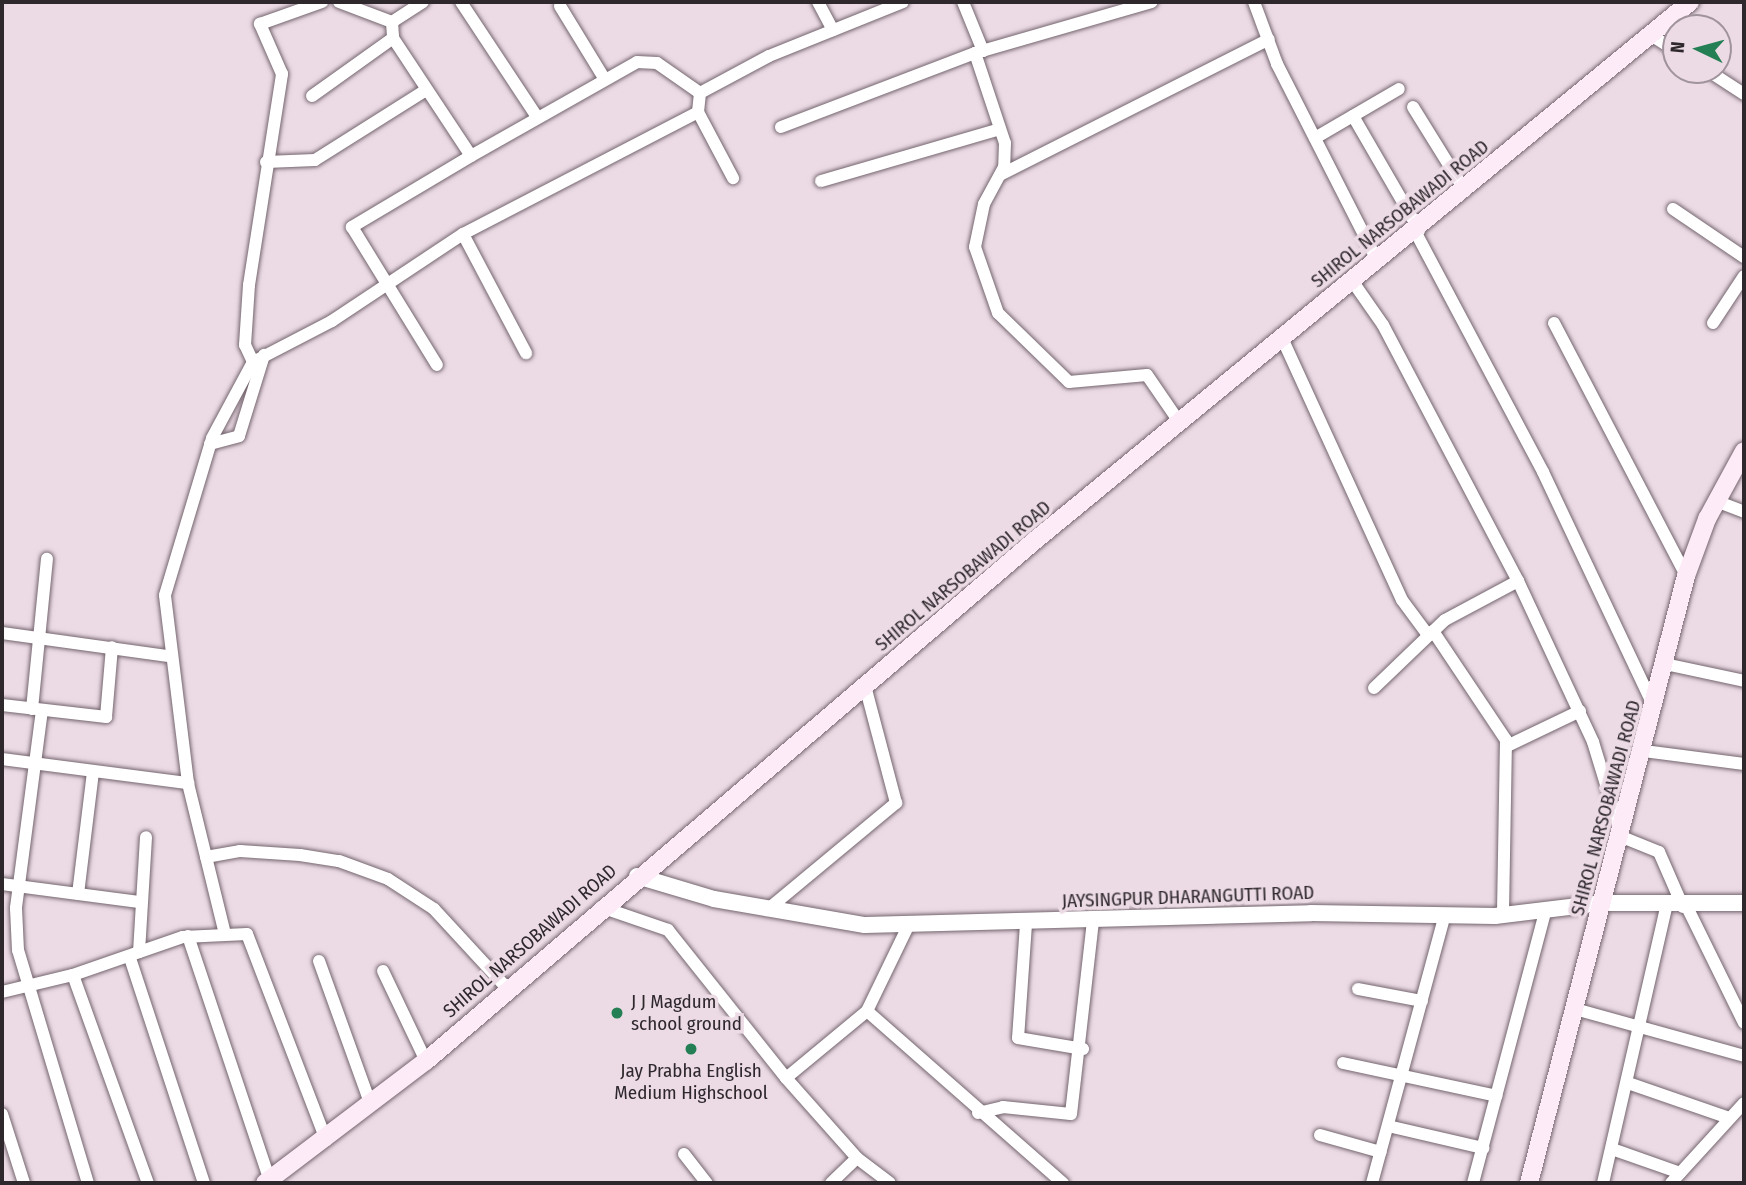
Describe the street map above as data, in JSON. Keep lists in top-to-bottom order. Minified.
{"streets":{"main road":["SHIROL NARSOBAWADI ROAD"],"street":["JAYSINGPUR DHARANGUTTI ROAD"]},"crossings":[["SHIROL NARSOBAWADI ROAD","JAYSINGPUR DHARANGUTTI ROAD"]],"places":["J J Magdum school ground","Jay Prabha English Medium Highschool"],"north":"left"}
